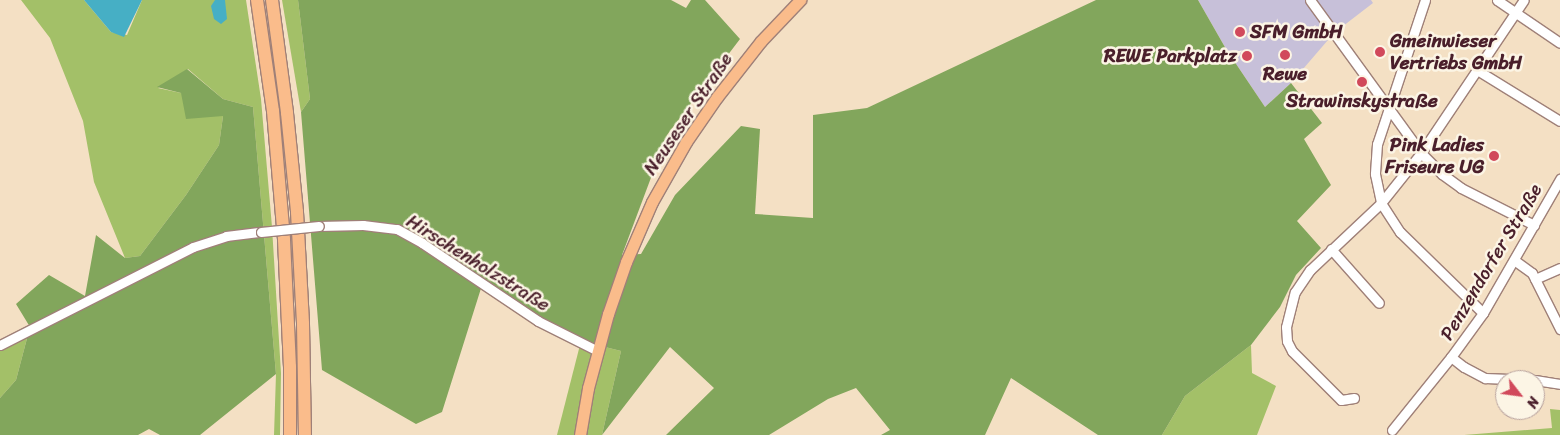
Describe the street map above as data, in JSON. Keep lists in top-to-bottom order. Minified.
{"streets":{"main road":["Neuseser Straße"],"street":["Penzendorfer Straße","Hirschenholzstraße"]},"crossings":[["Neuseser Straße","Hirschenholzstraße"]],"places":["SFM GmbH","Gmeinwieser Vertriebs GmbH","Rewe","REWE Parkplatz","Strawinskystraße","Pink Ladies Friseure UG"],"north":"bottom right"}
